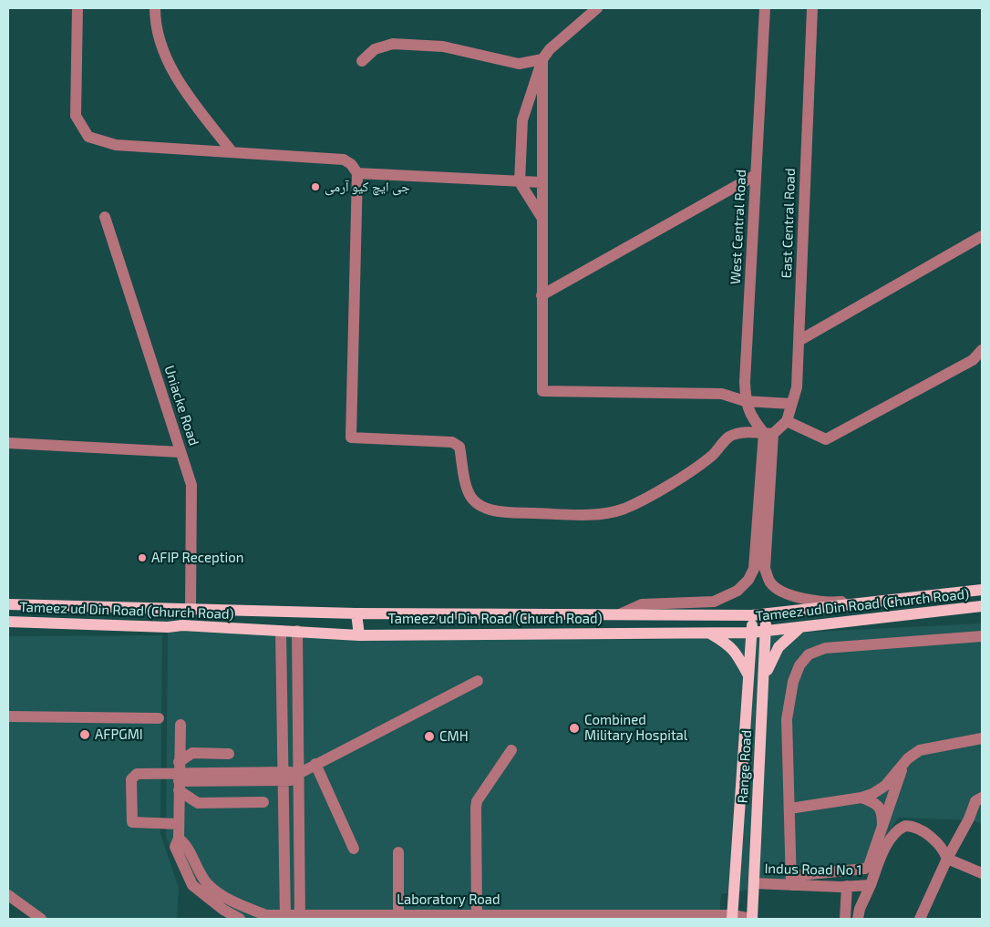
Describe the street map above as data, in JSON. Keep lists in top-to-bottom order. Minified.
{"streets":{"main road":["Tameez ud Din Road (Church Road)","Range Road"],"street":["East Central Road","West Central Road","Uniacke Road","Indus Road No 1","Laboratory Road"]},"crossings":[["Uniacke Road","Tameez ud Din Road (Church Road)"],["Tameez ud Din Road (Church Road)","Range Road"],["Range Road","Indus Road No 1"],["Range Road","Laboratory Road"]],"places":["جی ایچ کیو آرمی","AFIP Reception","Combined Military Hospital","AFPGMI","CMH"]}
